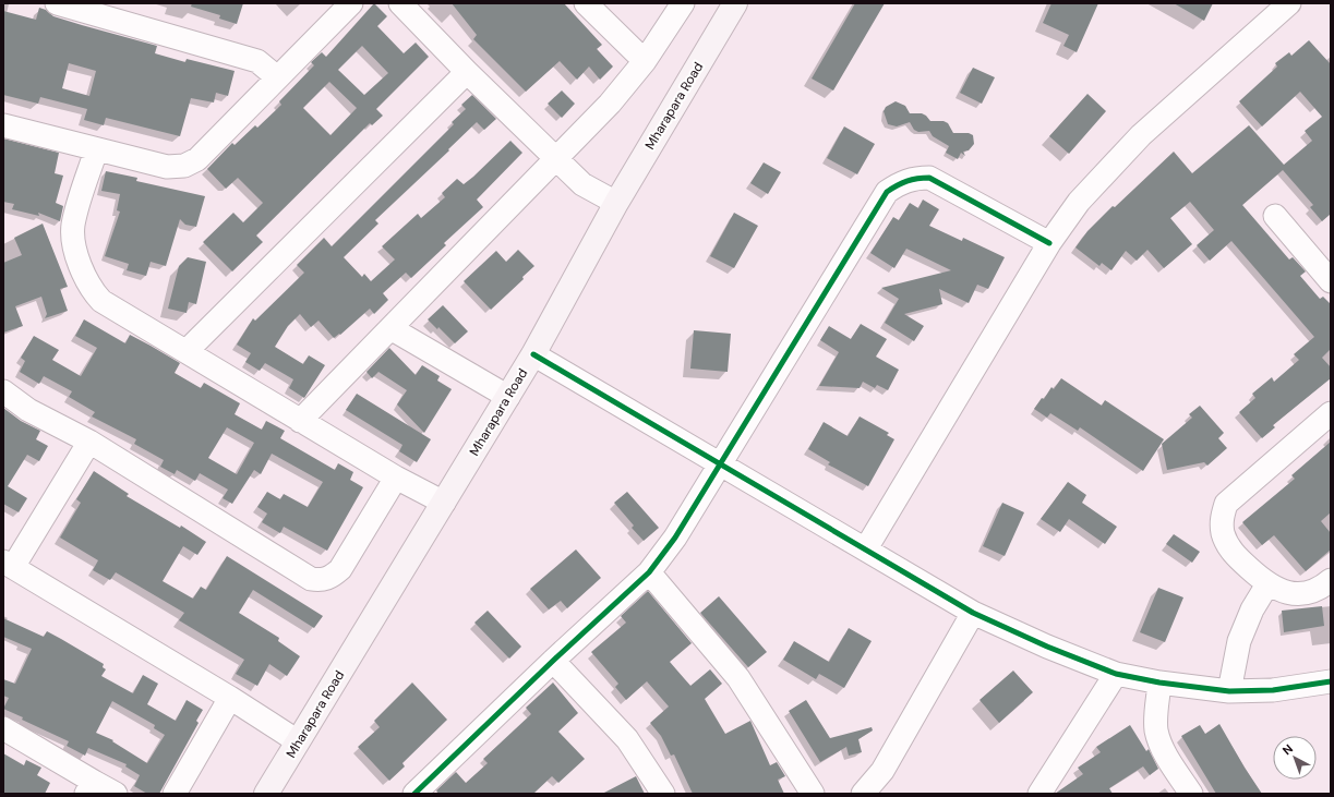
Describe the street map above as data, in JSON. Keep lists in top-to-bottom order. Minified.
{"streets":{"main road":["Mharapara Road"]},"north":"top left"}
